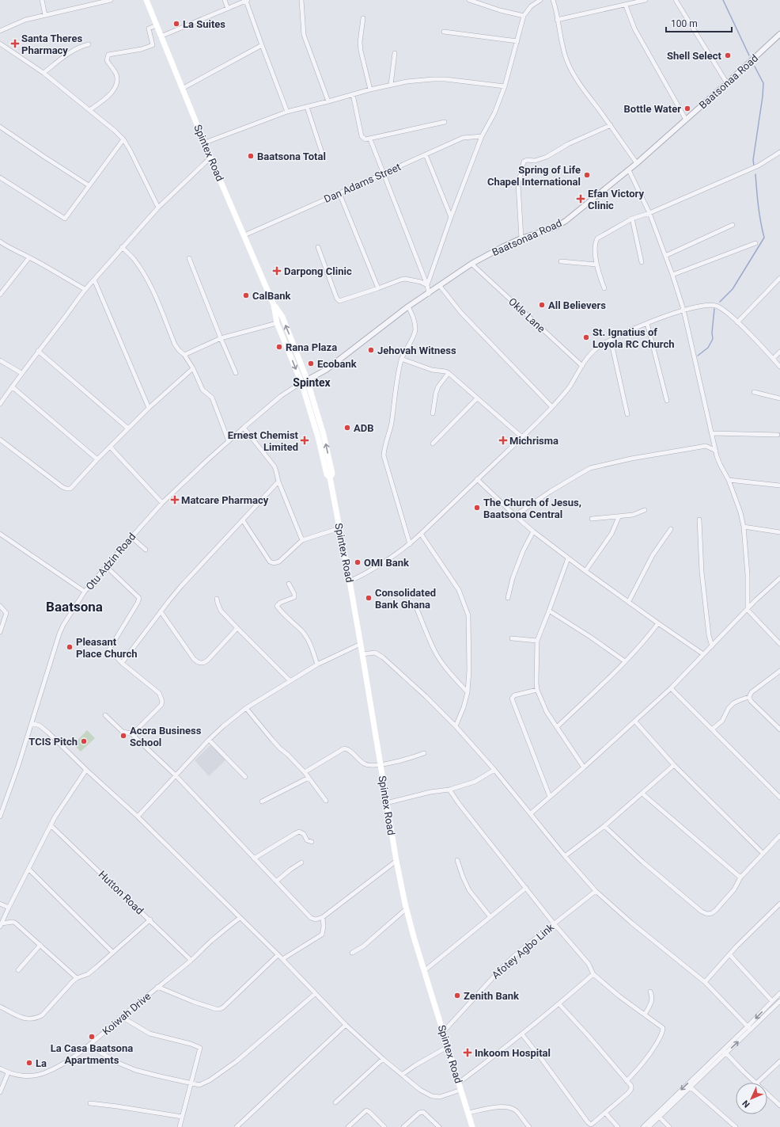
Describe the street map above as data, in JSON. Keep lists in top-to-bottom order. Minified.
{"streets":{"main road":["Spintex Road"],"street":["Baatsonaa Road","Dan Adams Street","Okle Lane","Otu Adzin Road","Hutton Road","Afotey Agbo Link","Koiwah Drive"]},"crossings":[["Baatsonaa Road","Spintex Road"],["Baatsonaa Road","Okle Lane"],["Baatsonaa Road","Otu Adzin Road"],["Spintex Road","Dan Adams Street"],["Spintex Road","Otu Adzin Road"],["Spintex Road","Afotey Agbo Link"],["Hutton Road","Koiwah Drive"]],"districts":["Spintex","Baatsona"],"places":{"other":["La Suites","Shell Select","Bottle Water","Baatsona Total","Spring of Life Chapel International","CalBank","All Believers","St. Ignatius of Loyola RC Church","Rana Plaza","Jehovah Witness","Ecobank","ADB","The Church of Jesus, Baatsona Central","OMI Bank","Consolidated Bank Ghana","Pleasant Place Church","Accra Business School","TCIS Pitch","Zenith Bank","La Casa Baatsona Apartments","La"],"health":["Santa Theres Pharmacy","Efan Victory Clinic","Darpong Clinic","Ernest Chemist Limited","Michrisma","Matcare Pharmacy","Inkoom Hospital"]},"scale_bar":"100 m","north":"bottom left"}
